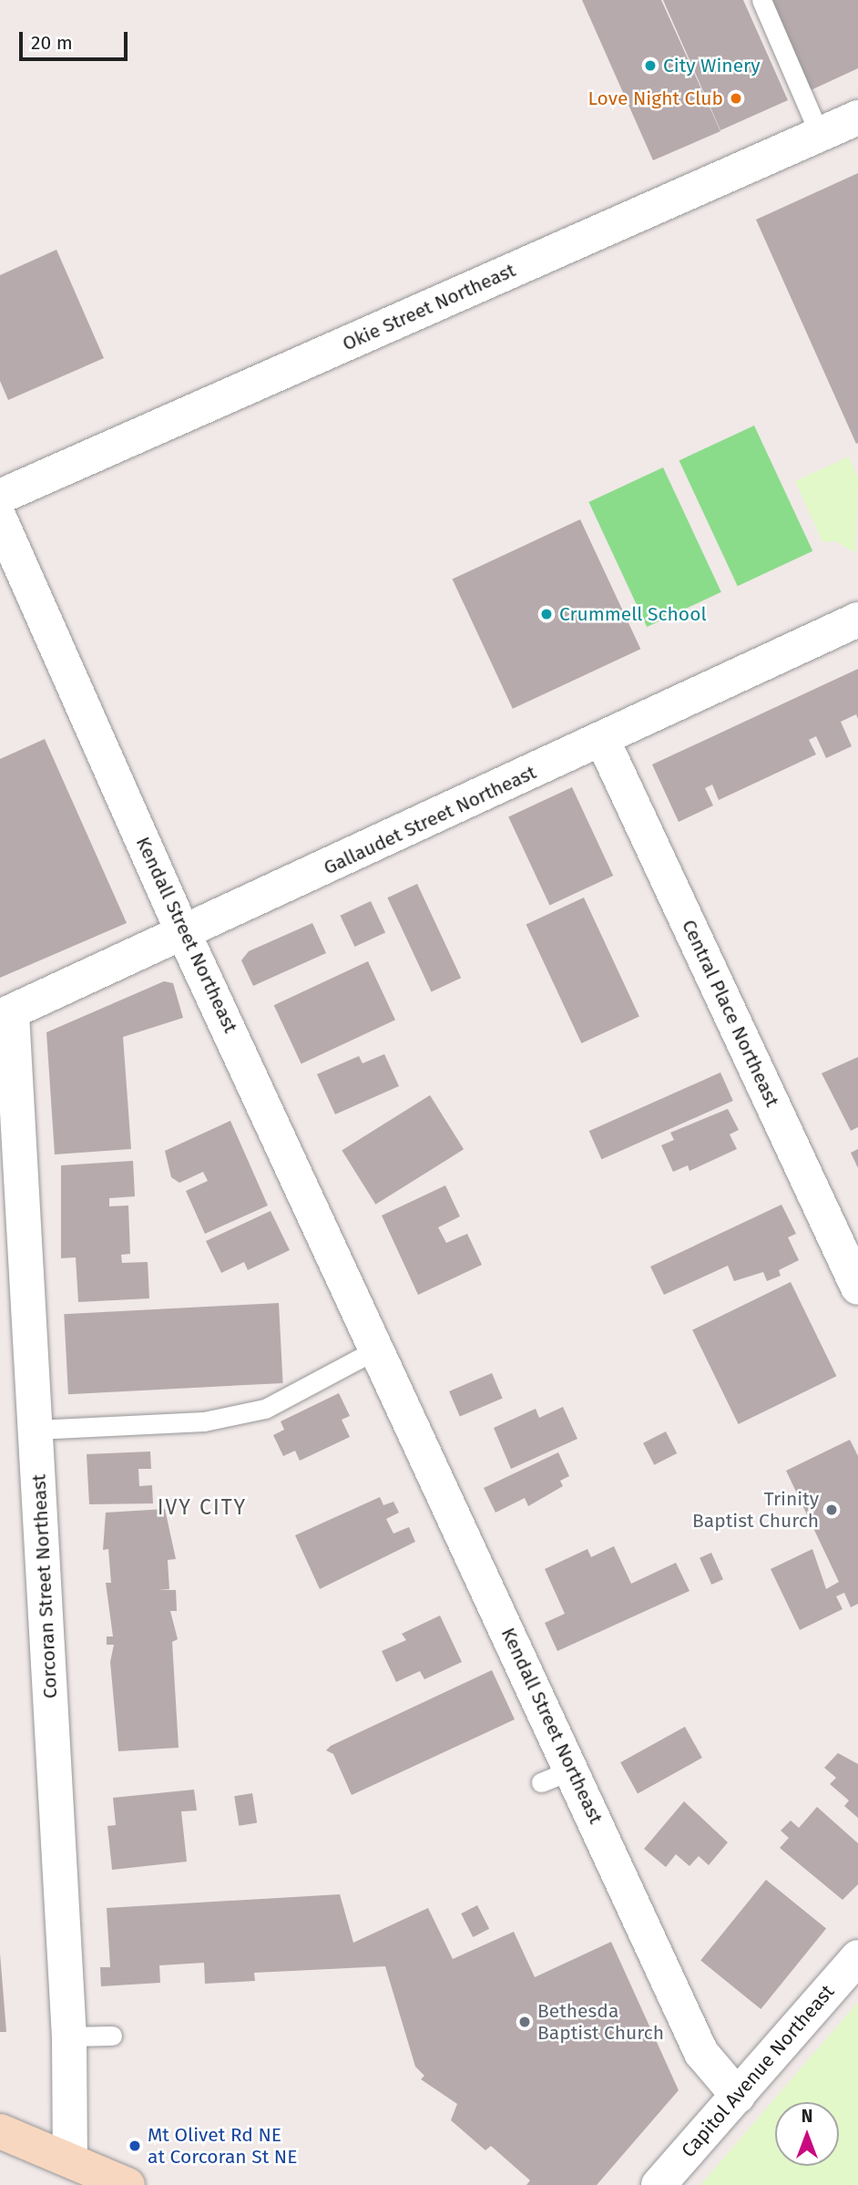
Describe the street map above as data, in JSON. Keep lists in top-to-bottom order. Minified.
{"streets":{"street":["Okie Street Northeast","Gallaudet Street Northeast","Kendall Street Northeast","Central Place Northeast","Corcoran Street Northeast","Capitol Avenue Northeast"]},"crossings":[["Gallaudet Street Northeast","Kendall Street Northeast"],["Gallaudet Street Northeast","Central Place Northeast"],["Gallaudet Street Northeast","Corcoran Street Northeast"],["Kendall Street Northeast","Capitol Avenue Northeast"]],"districts":["IVY CITY"],"places":["City Winery","Love Night Club","Crummell School","Trinity Baptist Church","Bethesda Baptist Church","Mt Olivet Rd NE at Corcoran St NE"],"scale_bar":"20 m","north":"top"}
